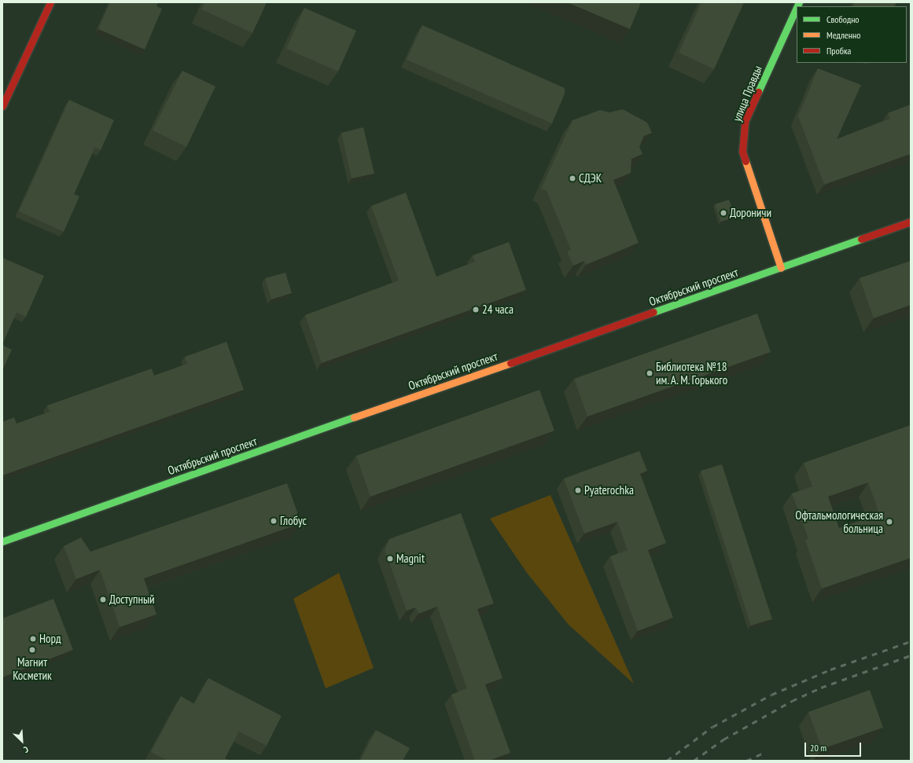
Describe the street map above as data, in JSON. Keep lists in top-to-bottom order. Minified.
{"streets":{"main road":["улица Правды","Октябрьский проспект"]},"crossings":[["улица Правды","Октябрьский проспект"]],"places":["СДЭК","Дороничи","24 часа","Библиотека №18 им. А. М. Горького","Pyaterochka","Глобус","Офтальмологическая больница","Magnit","Доступный","Норд","Магнит Косметик"],"legend":["Свободно","Медленно","Пробка"],"scale_bar":"20 m","north":"bottom right"}
